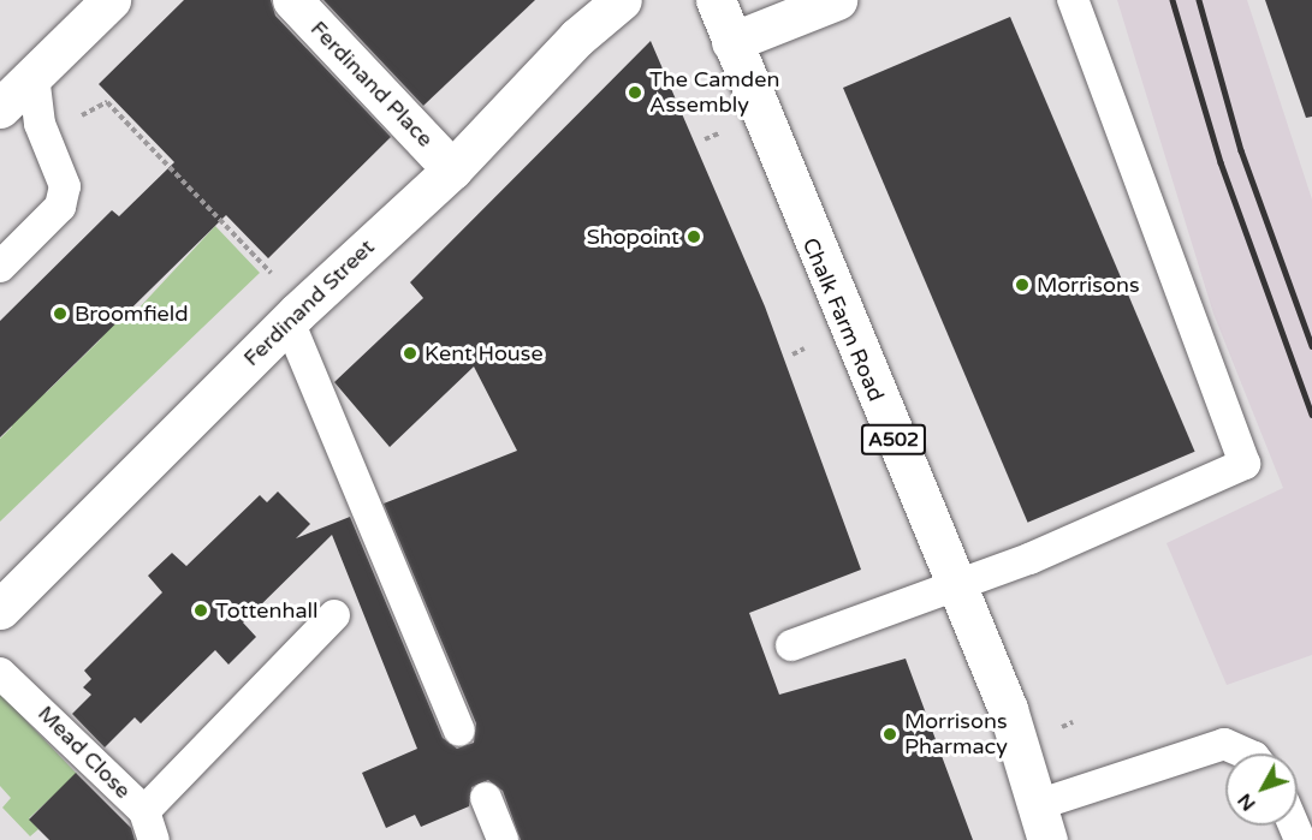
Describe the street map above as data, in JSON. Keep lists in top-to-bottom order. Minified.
{"streets":{"main road":["Ferdinand Place","Ferdinand Street","Chalk Farm Road","A502"],"lane":["Mead Close"]},"crossings":[["Ferdinand Place","Ferdinand Street"]],"places":["The Camden Assembly","Shopoint","Morrisons","Broomfield","Kent House","Tottenhall","Morrisons Pharmacy"],"north":"bottom left"}
